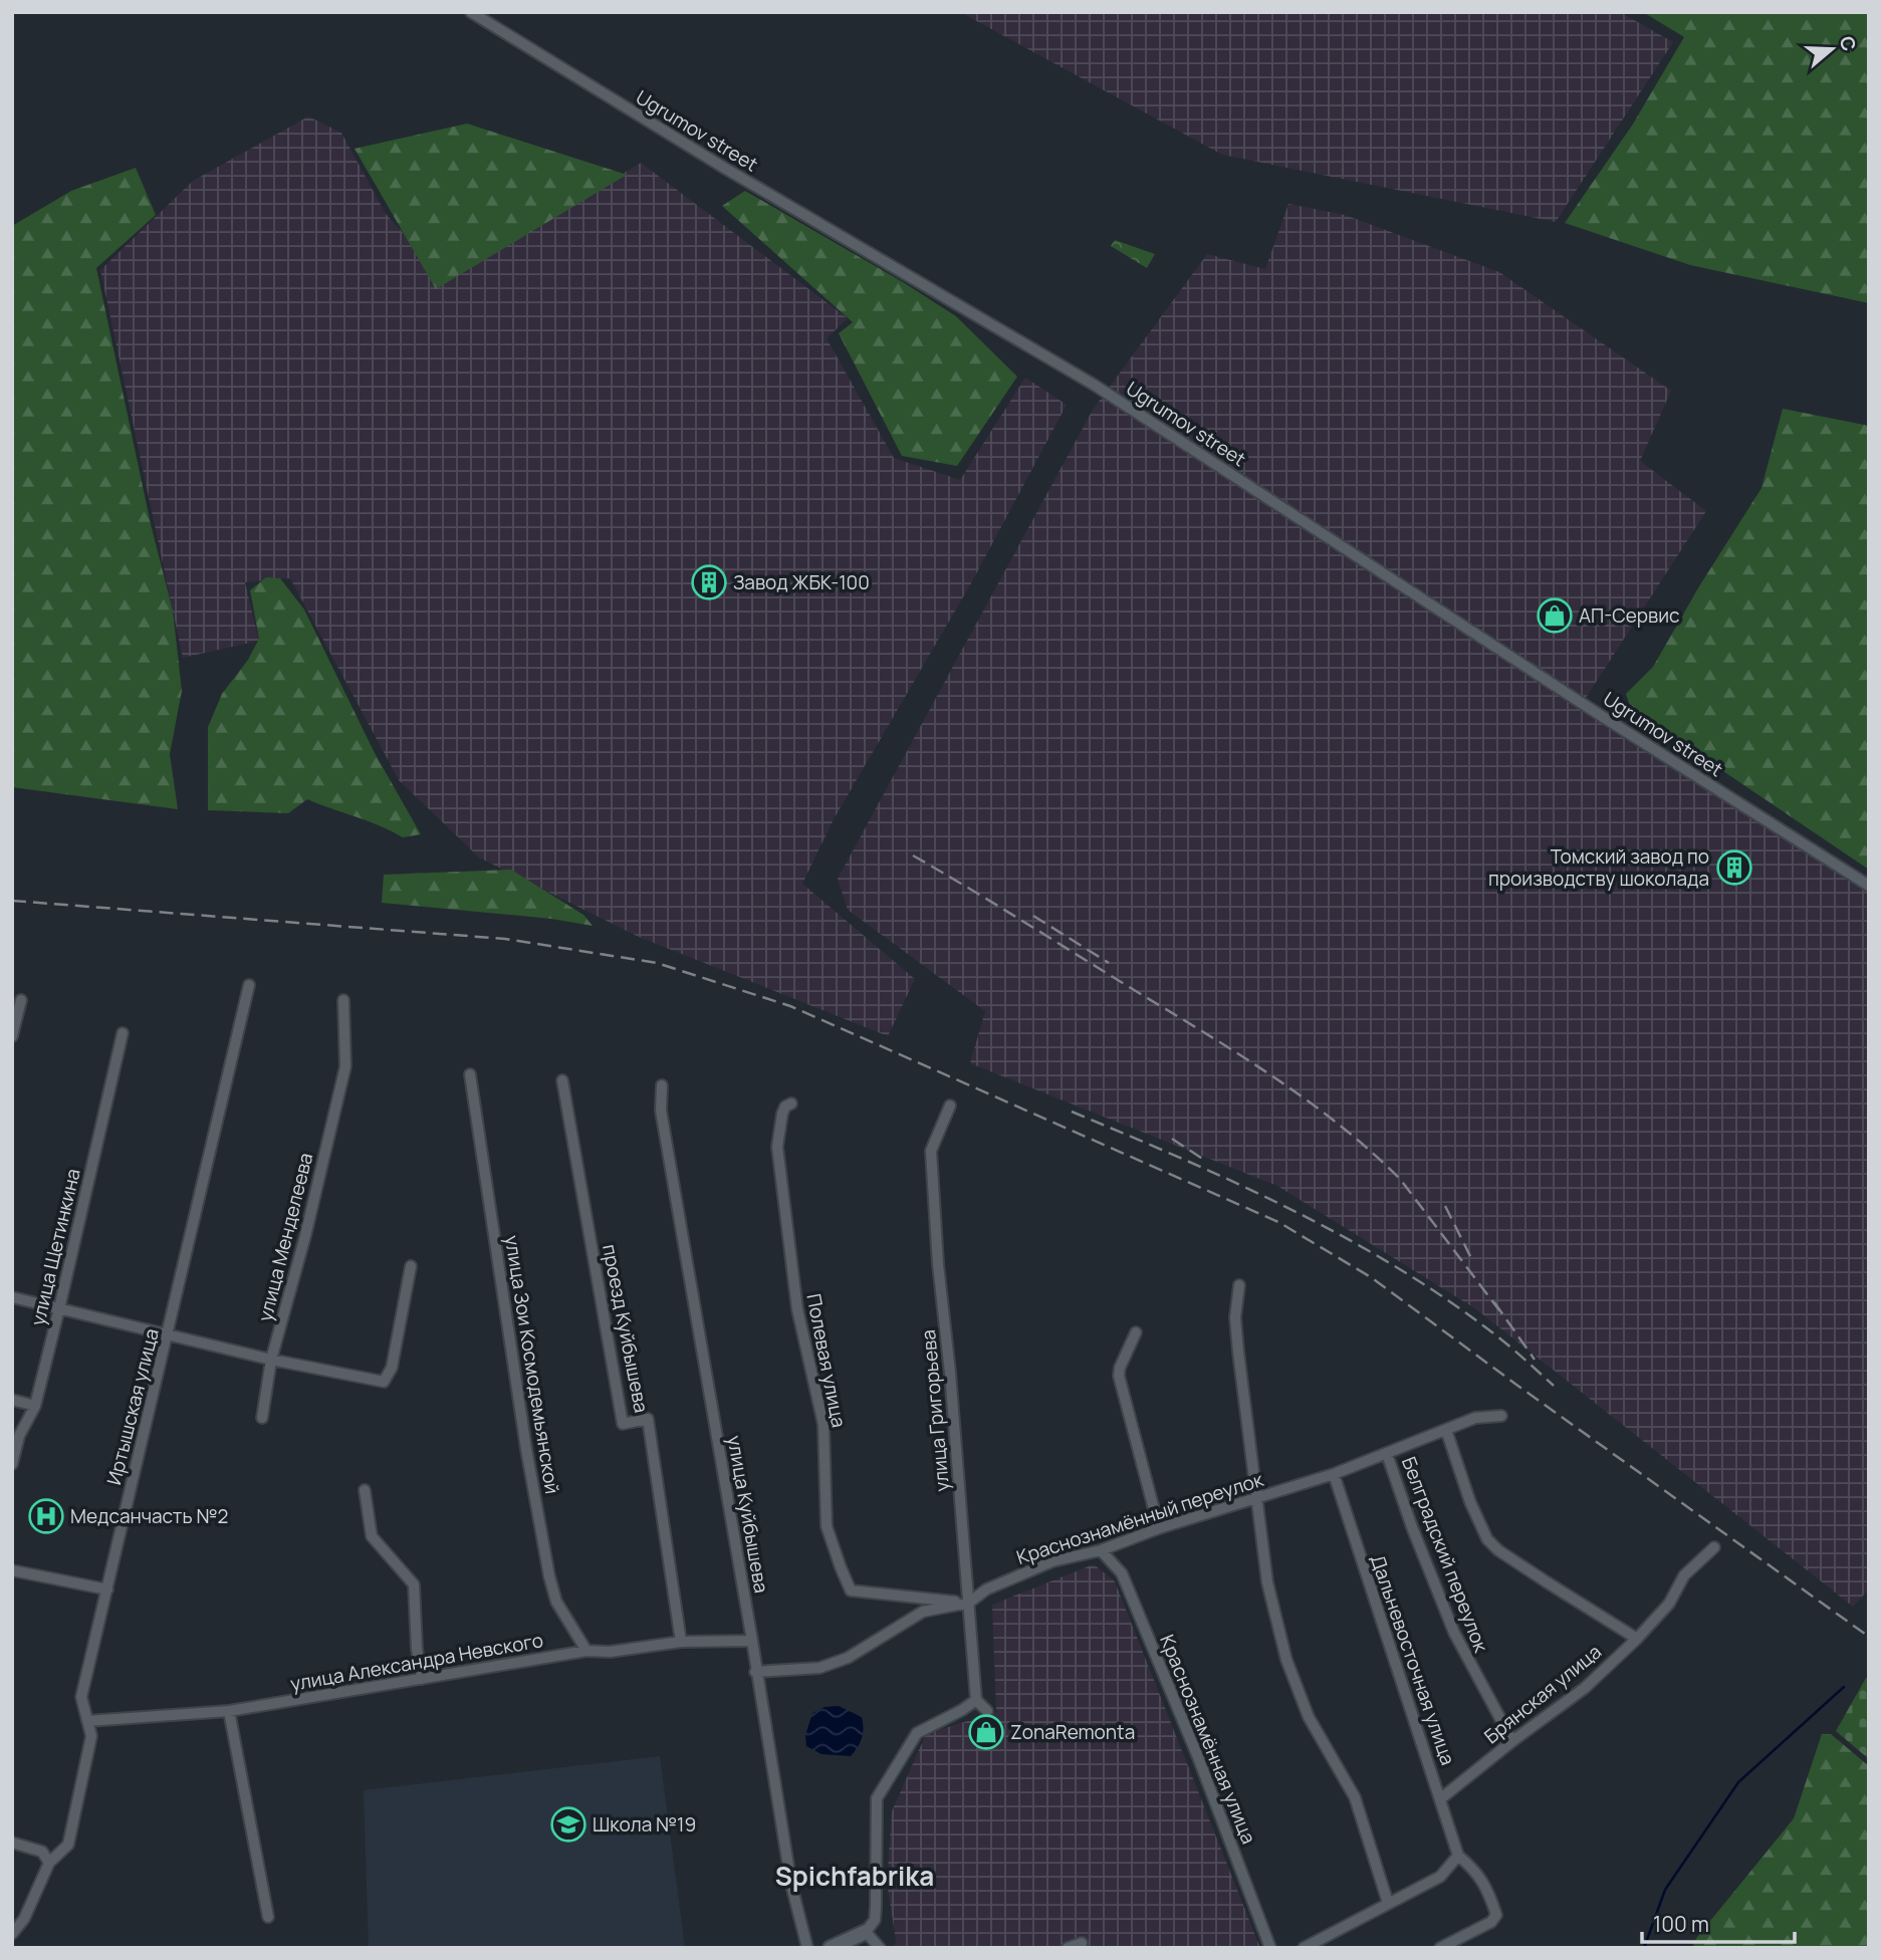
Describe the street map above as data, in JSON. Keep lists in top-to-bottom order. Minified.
{"streets":{"street":["Ugrumov street","улица Менделеева","улица Щетинкина","проезд Куйбышева","Полевая улица","улица Зои Космодемьянской","Иртышская улица","улица Григорьева","улица Куйбышева","Краснознамённый переулок","Белградский переулок","Дальневосточная улица","улица Александра Невского","Брянская улица","Краснознамённая улица"]},"crossings":[["проезд Куйбышева","улица Александра Невского"],["Полевая улица","улица Григорьева"],["Полевая улица","Краснознамённый переулок"],["улица Зои Космодемьянской","улица Александра Невского"],["Иртышская улица","улица Александра Невского"],["улица Григорьева","Краснознамённый переулок"],["улица Куйбышева","Краснознамённый переулок"],["улица Куйбышева","улица Александра Невского"],["Краснознамённый переулок","Белградский переулок"],["Краснознамённый переулок","Дальневосточная улица"],["Краснознамённый переулок","Краснознамённая улица"],["Белградский переулок","Брянская улица"],["Дальневосточная улица","Брянская улица"]],"districts":["Spichfabrika"],"places":{"building":["Завод ЖБК-100","Томский завод по производству шоколада"],"shop":["АП-Сервис","ZonaRemonta"],"hospital":["Медсанчасть №2"],"school or university":["Школа №19"]},"scale_bar":"100 m","north":"right"}
